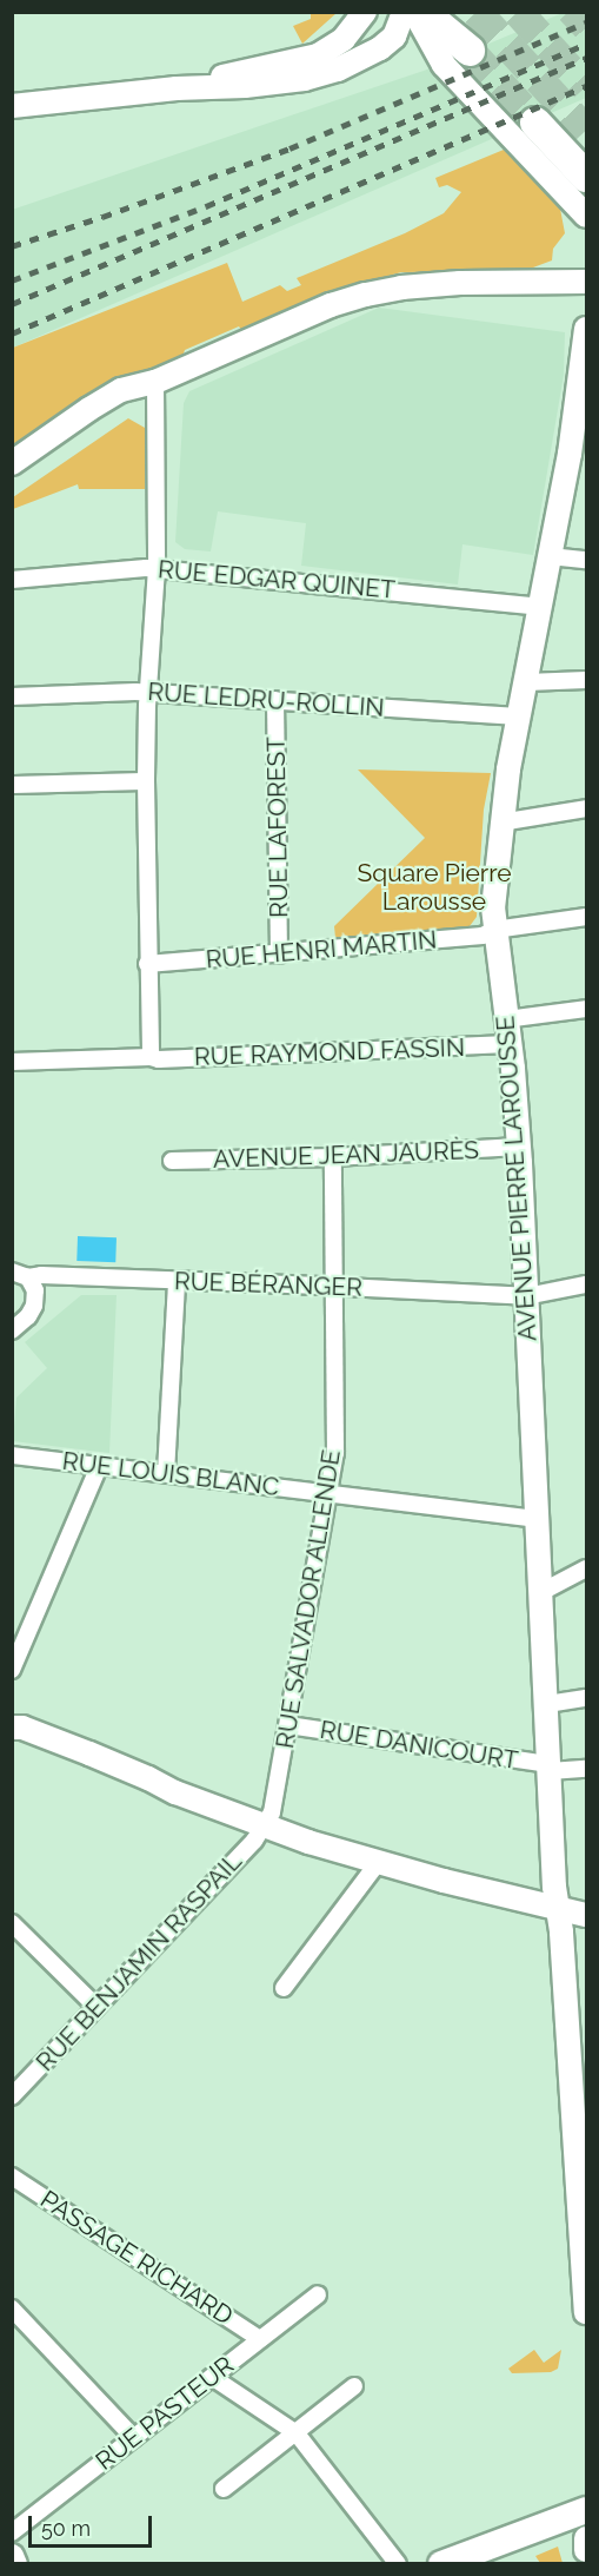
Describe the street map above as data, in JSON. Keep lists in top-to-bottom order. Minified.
{"streets":{"main road":["AVENUE PIERRE LAROUSSE"],"street":["RUE EDGAR QUINET","RUE LEDRU-ROLLIN","RUE LAFOREST","RUE HENRI MARTIN","RUE RAYMOND FASSIN","AVENUE JEAN JAURÈS","RUE BÉRANGER","RUE LOUIS BLANC","RUE SALVADOR ALLENDE","RUE DANICOURT","RUE BENJAMIN RASPAIL","PASSAGE RICHARD","RUE PASTEUR"]},"crossings":[["RUE EDGAR QUINET","AVENUE PIERRE LAROUSSE"],["RUE LEDRU-ROLLIN","RUE LAFOREST"],["RUE LEDRU-ROLLIN","AVENUE PIERRE LAROUSSE"],["RUE LAFOREST","RUE HENRI MARTIN"],["RUE HENRI MARTIN","AVENUE PIERRE LAROUSSE"],["RUE RAYMOND FASSIN","AVENUE PIERRE LAROUSSE"],["AVENUE JEAN JAURÈS","AVENUE PIERRE LAROUSSE"],["AVENUE JEAN JAURÈS","RUE SALVADOR ALLENDE"],["AVENUE PIERRE LAROUSSE","RUE BÉRANGER"],["AVENUE PIERRE LAROUSSE","RUE LOUIS BLANC"],["AVENUE PIERRE LAROUSSE","RUE DANICOURT"],["RUE BÉRANGER","RUE SALVADOR ALLENDE"],["RUE LOUIS BLANC","RUE SALVADOR ALLENDE"],["RUE SALVADOR ALLENDE","RUE DANICOURT"],["RUE SALVADOR ALLENDE","RUE BENJAMIN RASPAIL"],["PASSAGE RICHARD","RUE PASTEUR"]],"parks":["Square Pierre Larousse"],"scale_bar":"50 m"}
